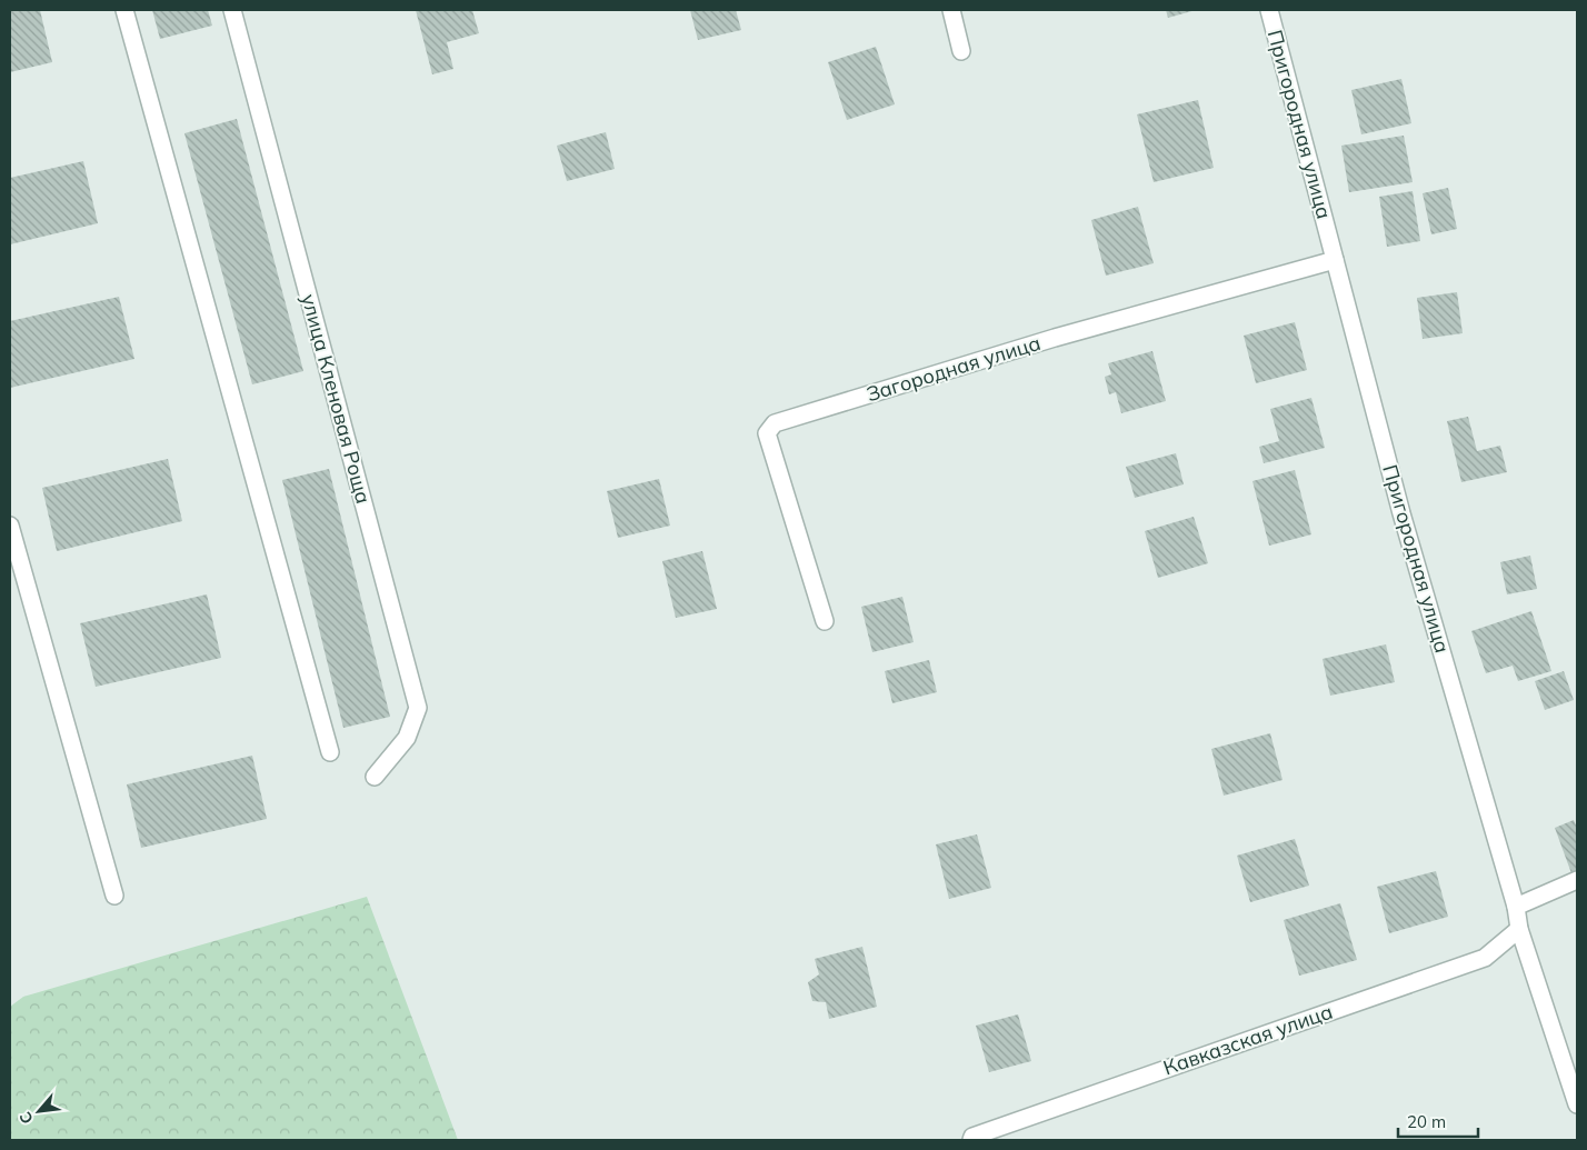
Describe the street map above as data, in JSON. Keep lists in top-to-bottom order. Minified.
{"streets":{"street":["Пригородная улица","Загородная улица","улица Кленовая Роща","Кавказская улица"]},"crossings":[["Пригородная улица","Загородная улица"],["Пригородная улица","Кавказская улица"]],"scale_bar":"20 m","north":"bottom left"}
